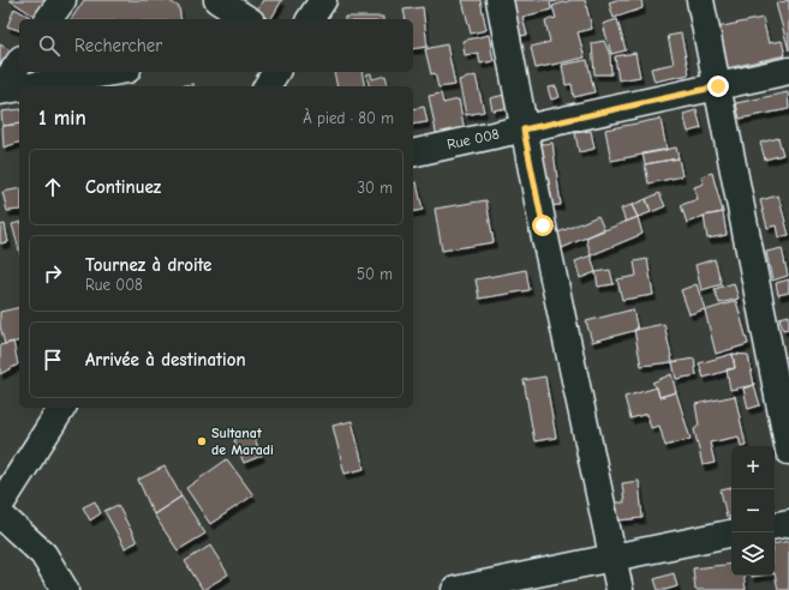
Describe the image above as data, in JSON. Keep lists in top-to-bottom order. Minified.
{"streets":{"street":["Rue 008"]},"places":["Sultanat de Maradi"],"page":{"search":"Rechercher","heading":["1 min","À pied · 80 m"],"list":[["Continuez","30 m"],["Tournez à droite","Rue 008","50 m"],"Arrivée à destination"],"map_buttons":["+","−"]}}
